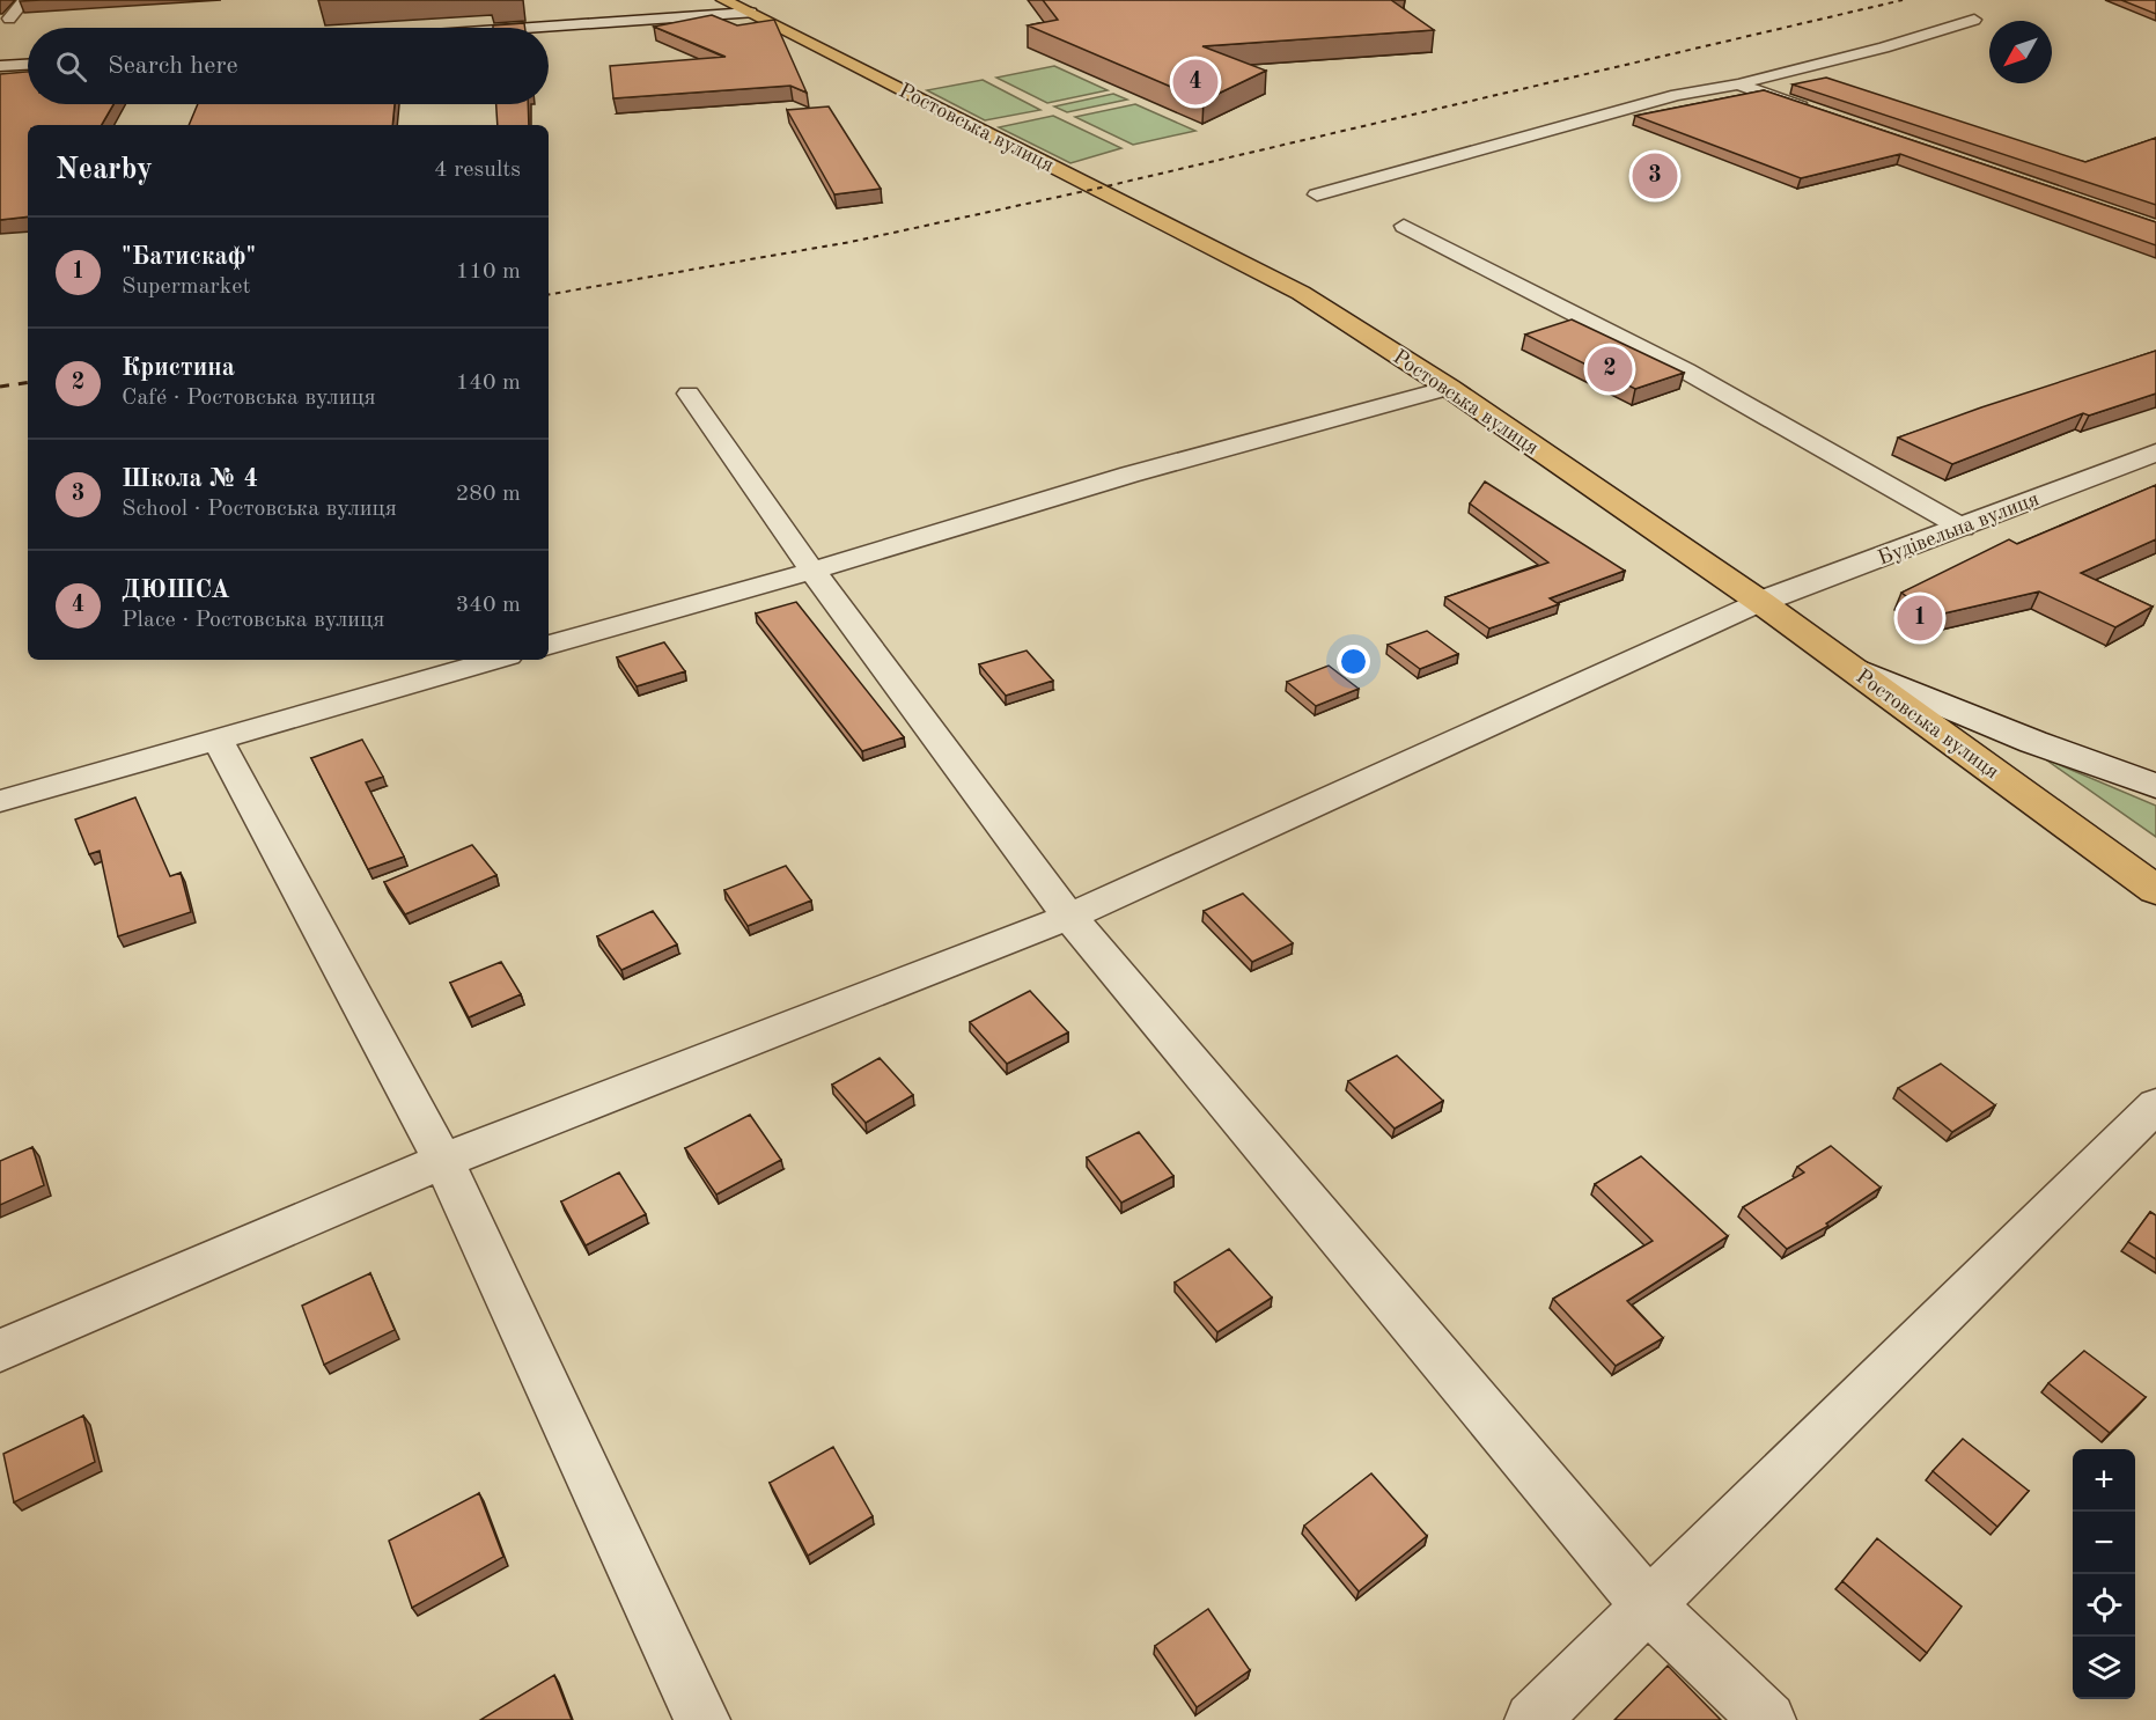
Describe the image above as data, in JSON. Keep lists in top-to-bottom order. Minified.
{"streets":{"highway":["Ростовська вулиця"],"main road":["Будівельна вулиця"]},"crossings":[["Ростовська вулиця","Будівельна вулиця"]],"north":"bottom left","page":{"search":"Search here","pins":["4","3","2","1"],"heading":["Nearby","4 results"],"list":[{"mark":"1","name":"\"Батискаф\"","note":"Supermarket","value":"110 m"},{"mark":"2","name":"Кристина","note":"Café · Ростовська вулиця","value":"140 m"},{"mark":"3","name":"Школа № 4","note":"School · Ростовська вулиця","value":"280 m"},{"mark":"4","name":"ДЮШСА","note":"Place · Ростовська вулиця","value":"340 m"}],"map_buttons":["+","−"]}}
